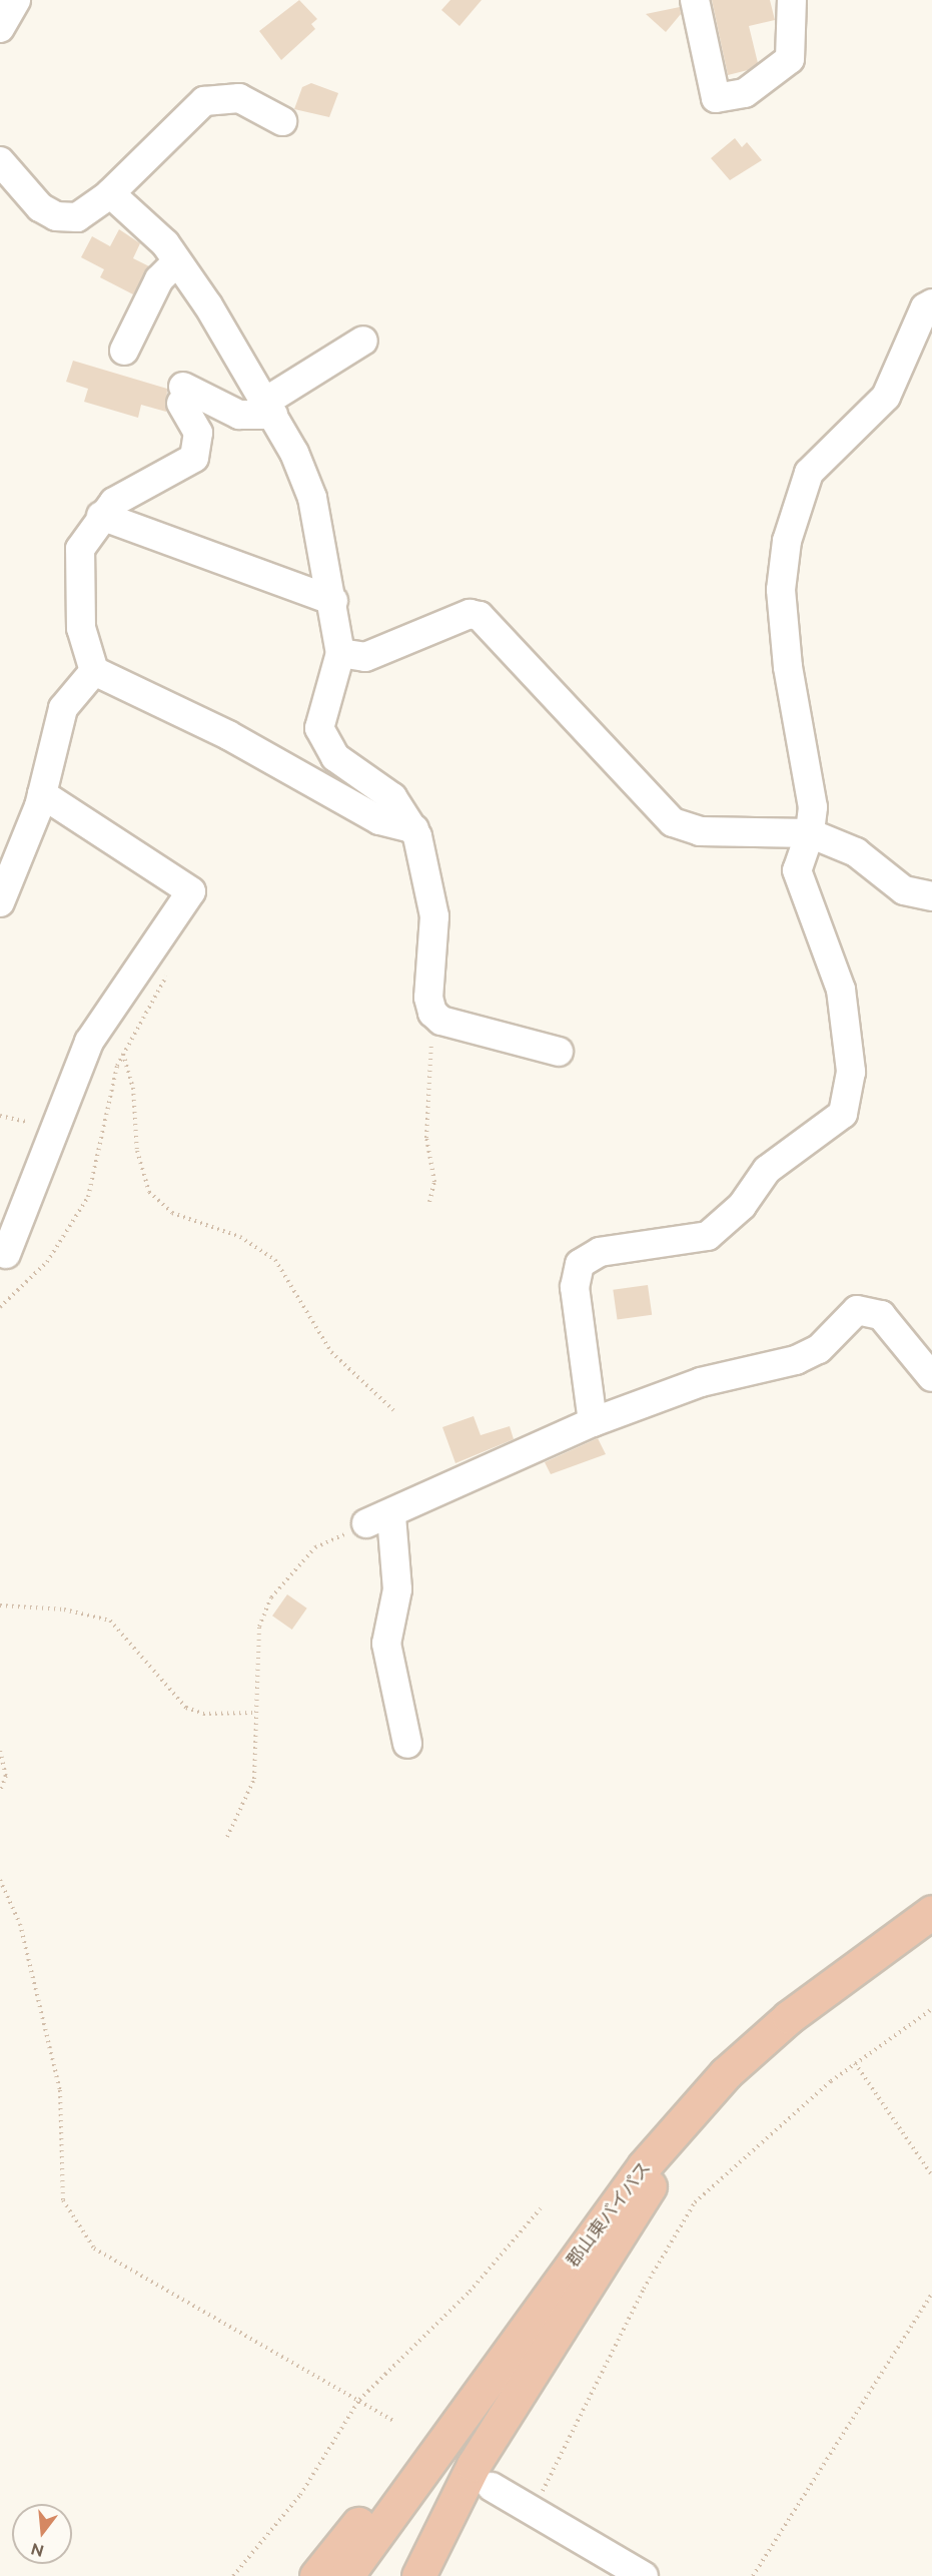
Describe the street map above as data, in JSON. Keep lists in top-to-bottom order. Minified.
{"streets":{"highway":["郡山東バイパス"]},"north":"bottom"}
